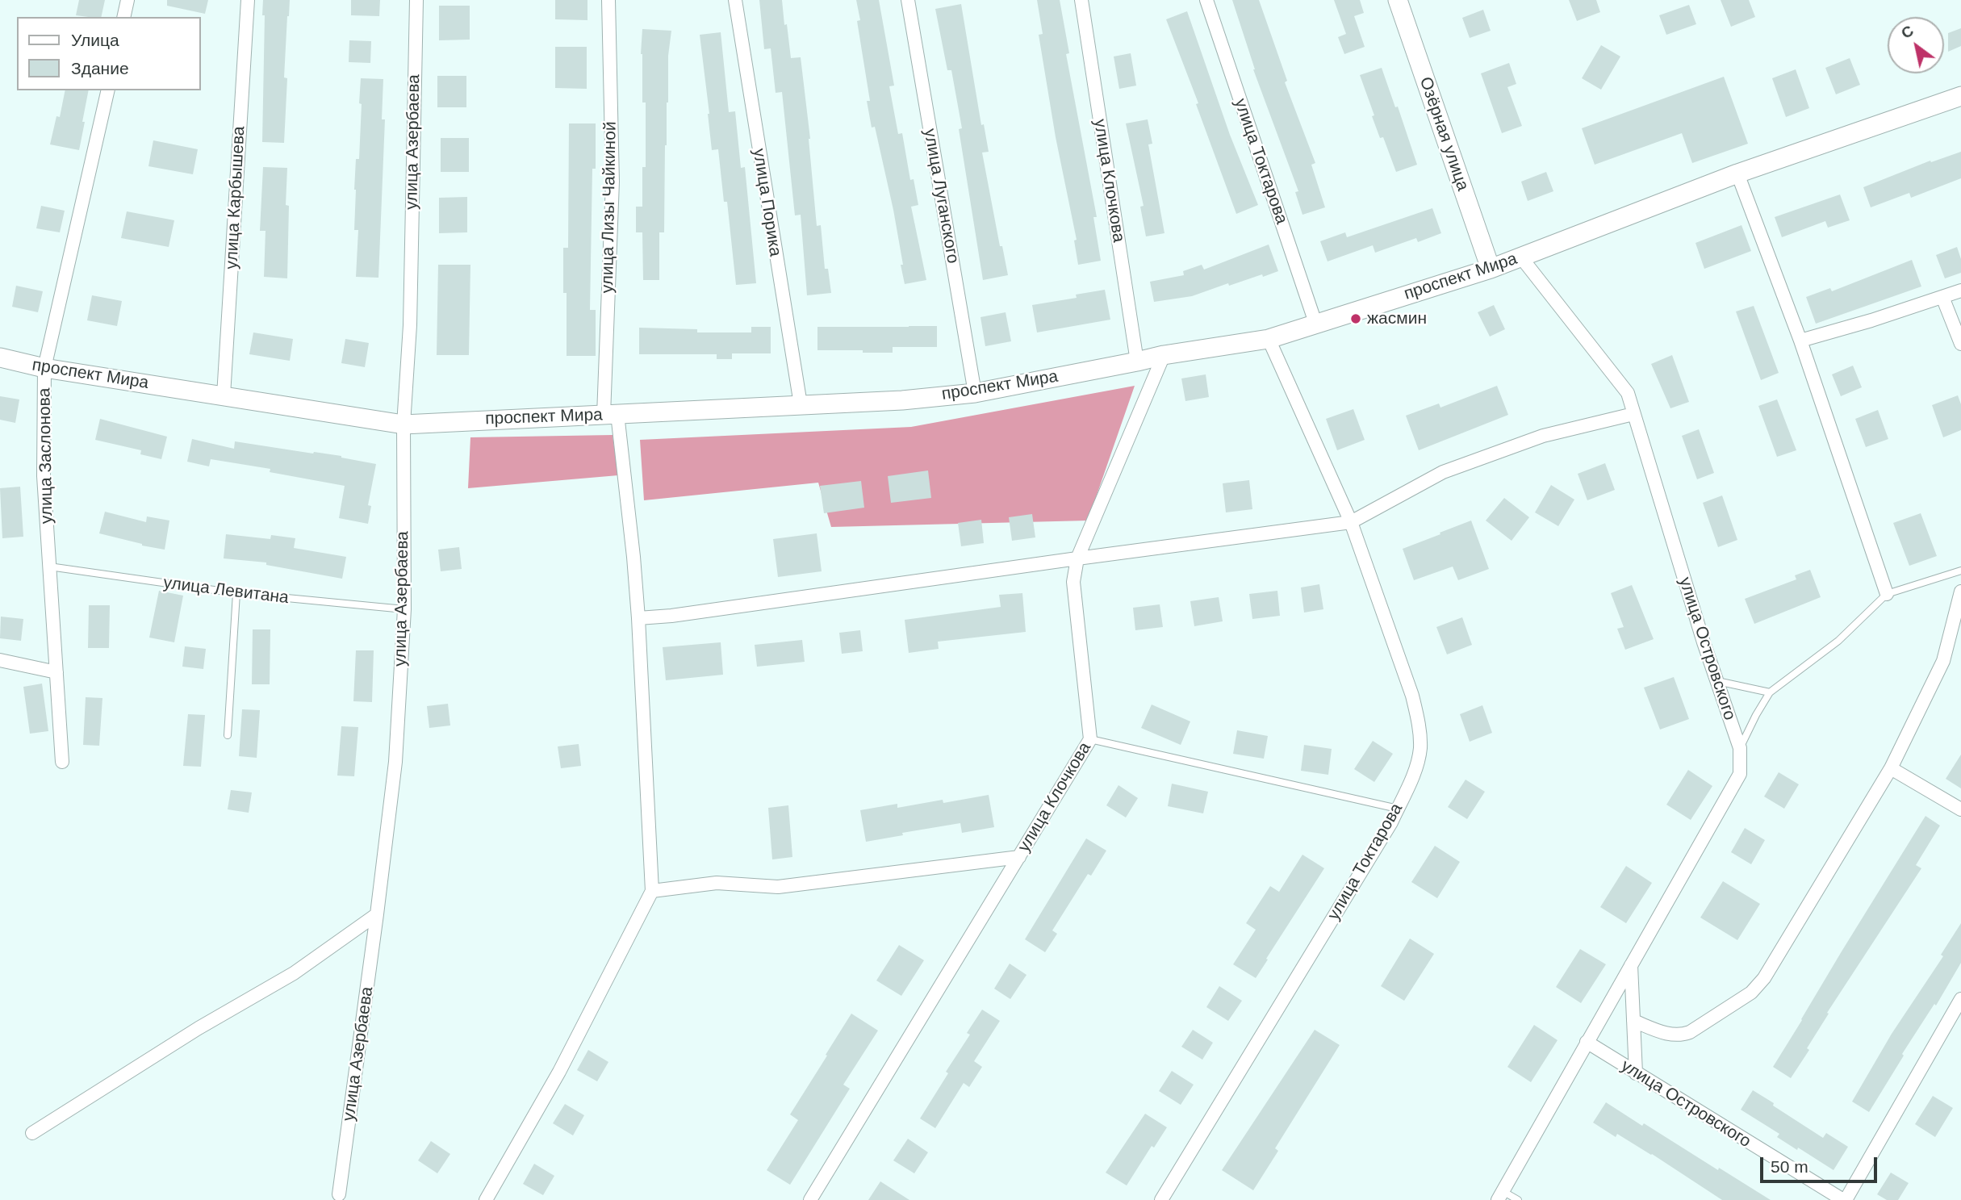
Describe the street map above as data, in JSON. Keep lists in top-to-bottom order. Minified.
{"streets":{"main road":["Озёрная улица","проспект Мира"],"street":["улица Азербаева","улица Токтарова","улица Клочкова","улица Луганского","улица Карбышева","улица Порика","улица Лизы Чайкиной","улица Заслонова","улица Островского"],"lane":["улица Левитана"]},"crossings":[["Озёрная улица","проспект Мира"],["улица Азербаева","проспект Мира"],["улица Азербаева","улица Левитана"],["улица Токтарова","проспект Мира"],["улица Клочкова","проспект Мира"],["улица Луганского","проспект Мира"],["улица Карбышева","проспект Мира"],["улица Порика","проспект Мира"],["улица Лизы Чайкиной","проспект Мира"],["проспект Мира","улица Заслонова"],["проспект Мира","улица Островского"],["улица Заслонова","улица Левитана"]],"places":["жасмин"],"legend":["Улица","Здание"],"scale_bar":"50 m","north":"top left"}
